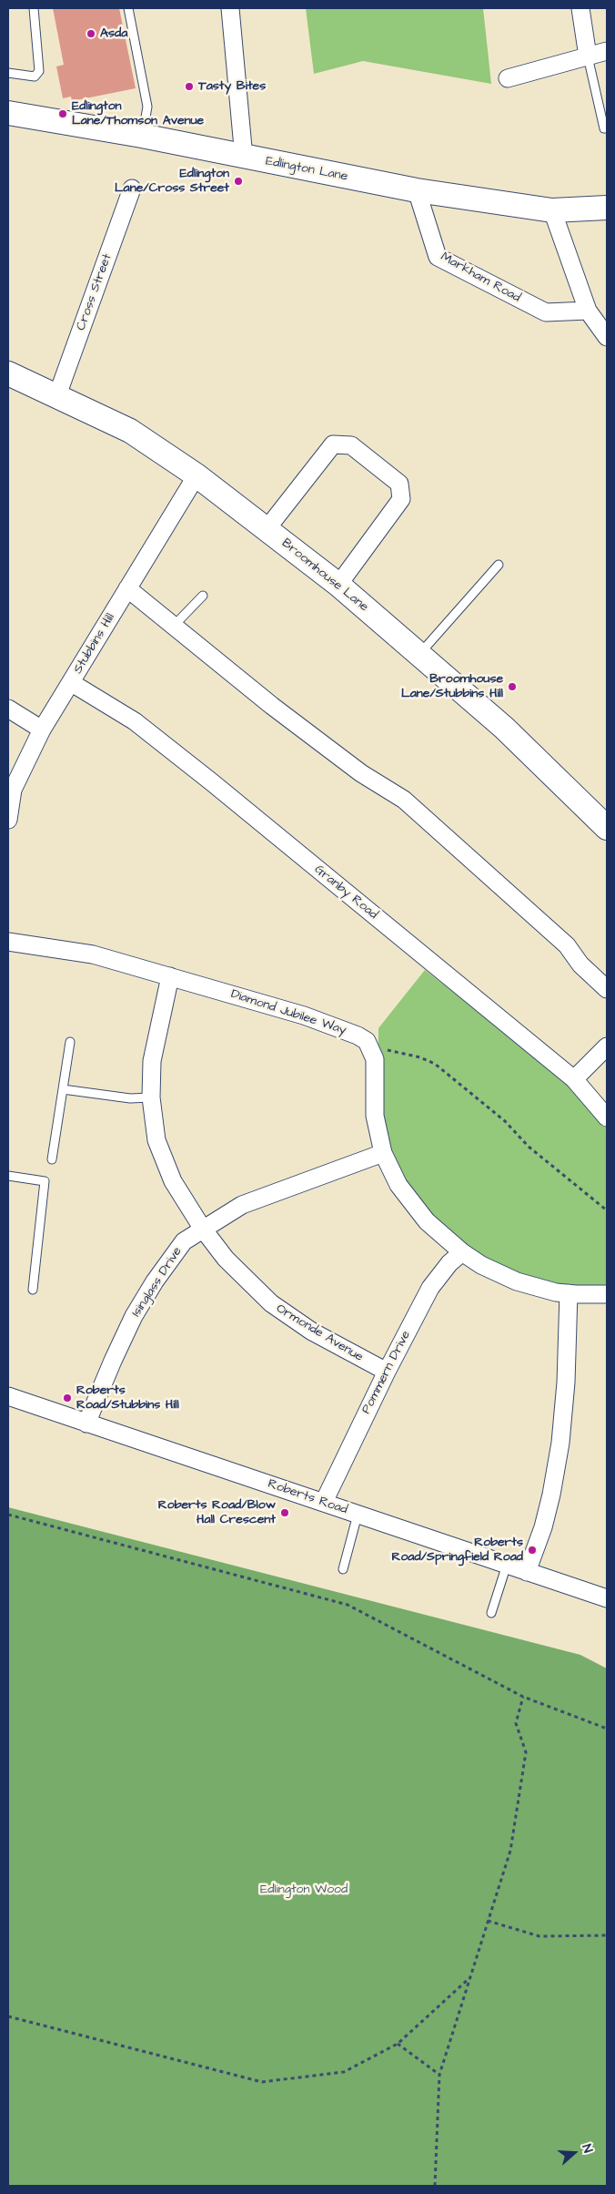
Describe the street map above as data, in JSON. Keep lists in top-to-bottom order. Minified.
{"streets":{"street":["Edlington Lane","Markham Road","Cross Street","Broomhouse Lane","Stubbins Hill","Granby Road","Diamond Jubilee Way","Isinglass Drive","Ormonde Avenue","Pommern Drive","Roberts Road"]},"crossings":[["Edlington Lane","Markham Road"],["Cross Street","Broomhouse Lane"],["Broomhouse Lane","Stubbins Hill"],["Stubbins Hill","Granby Road"],["Diamond Jubilee Way","Ormonde Avenue"],["Isinglass Drive","Ormonde Avenue"],["Isinglass Drive","Roberts Road"],["Ormonde Avenue","Pommern Drive"],["Pommern Drive","Roberts Road"]],"parks":["Edlington Wood"],"places":["Asda","Tasty Bites","Edlington Lane/Thomson Avenue","Edlington Lane/Cross Street","Broomhouse Lane/Stubbins Hill","Roberts Road/Stubbins Hill","Roberts Road/Blow Hall Crescent","Roberts Road/Springfield Road"],"north":"right"}
